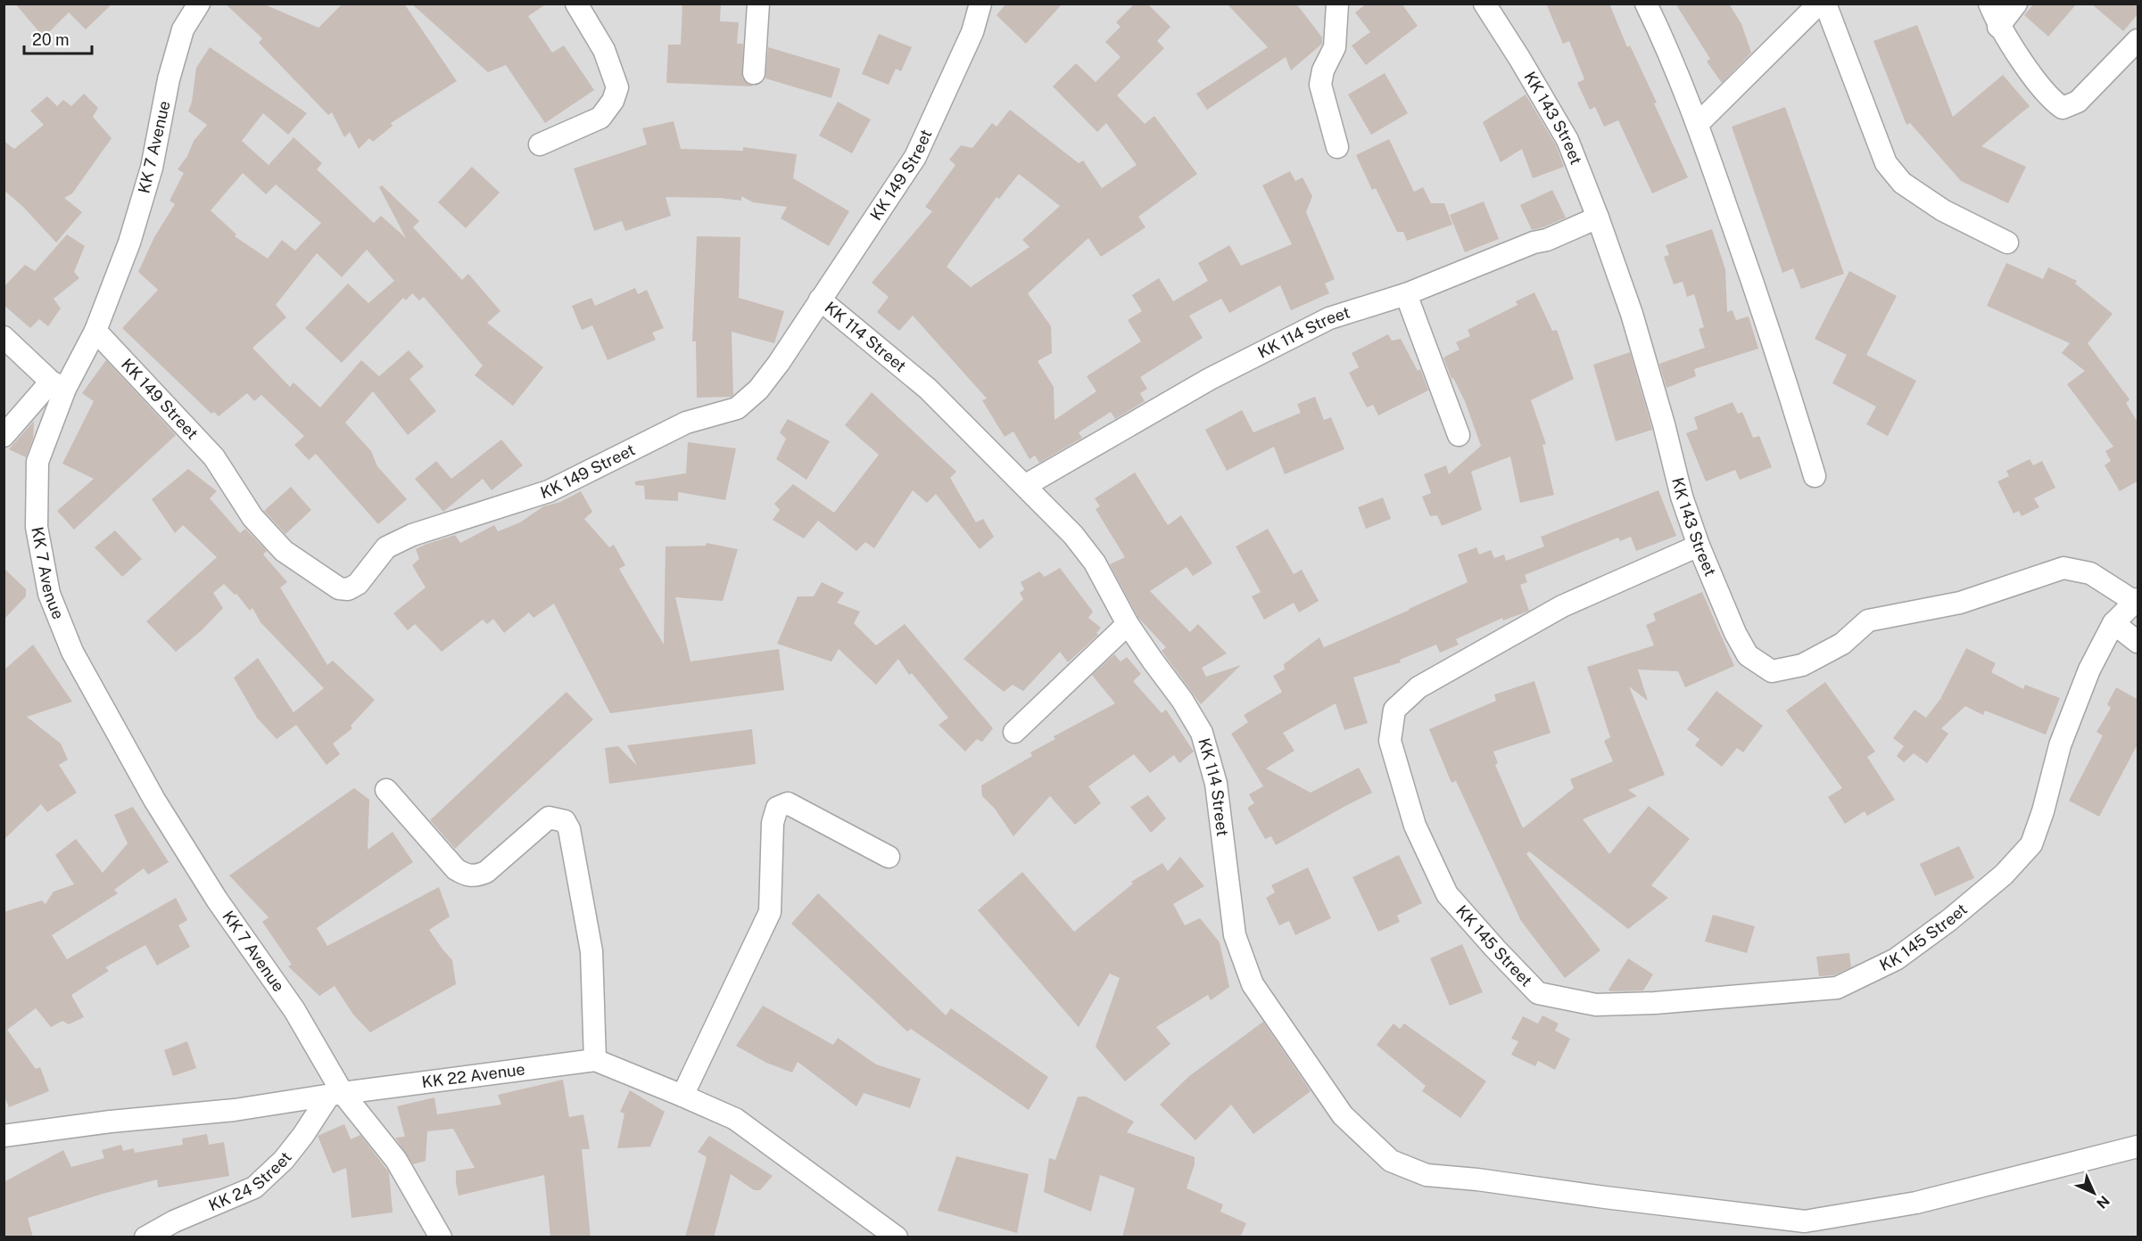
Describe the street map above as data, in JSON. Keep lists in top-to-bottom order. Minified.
{"streets":{"street":["KK 143 Street","KK 7 Avenue","KK 149 Street","KK 114 Street","KK 145 Street","KK 22 Avenue","KK 24 Street"]},"crossings":[["KK 143 Street","KK 114 Street"],["KK 143 Street","KK 145 Street"],["KK 7 Avenue","KK 149 Street"],["KK 7 Avenue","KK 22 Avenue"],["KK 7 Avenue","KK 24 Street"],["KK 149 Street","KK 114 Street"],["KK 22 Avenue","KK 24 Street"]],"scale_bar":"20 m","north":"bottom right"}
